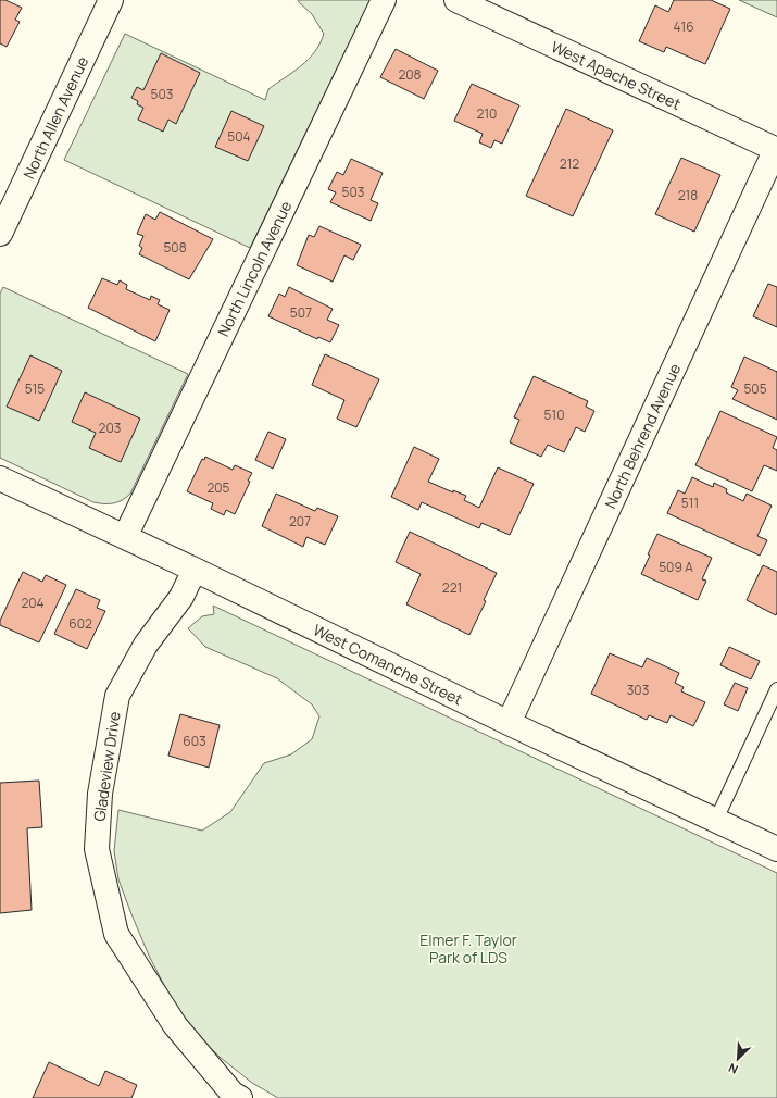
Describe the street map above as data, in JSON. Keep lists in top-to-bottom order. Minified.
{"streets":{"street":["West Apache Street","North Allen Avenue","North Lincoln Avenue","North Behrend Avenue","West Comanche Street","Gladeview Drive"]},"crossings":[["West Apache Street","North Behrend Avenue"],["North Lincoln Avenue","West Comanche Street"],["North Behrend Avenue","West Comanche Street"],["West Comanche Street","Gladeview Drive"]],"parks":["Elmer F. Taylor Park of LDS"],"house_numbers":["416","208","503","210","504","212","503","218","508","507","515","505","510","203","205","511","207","509 A","221","204","602","303","603"],"north":"bottom left"}
